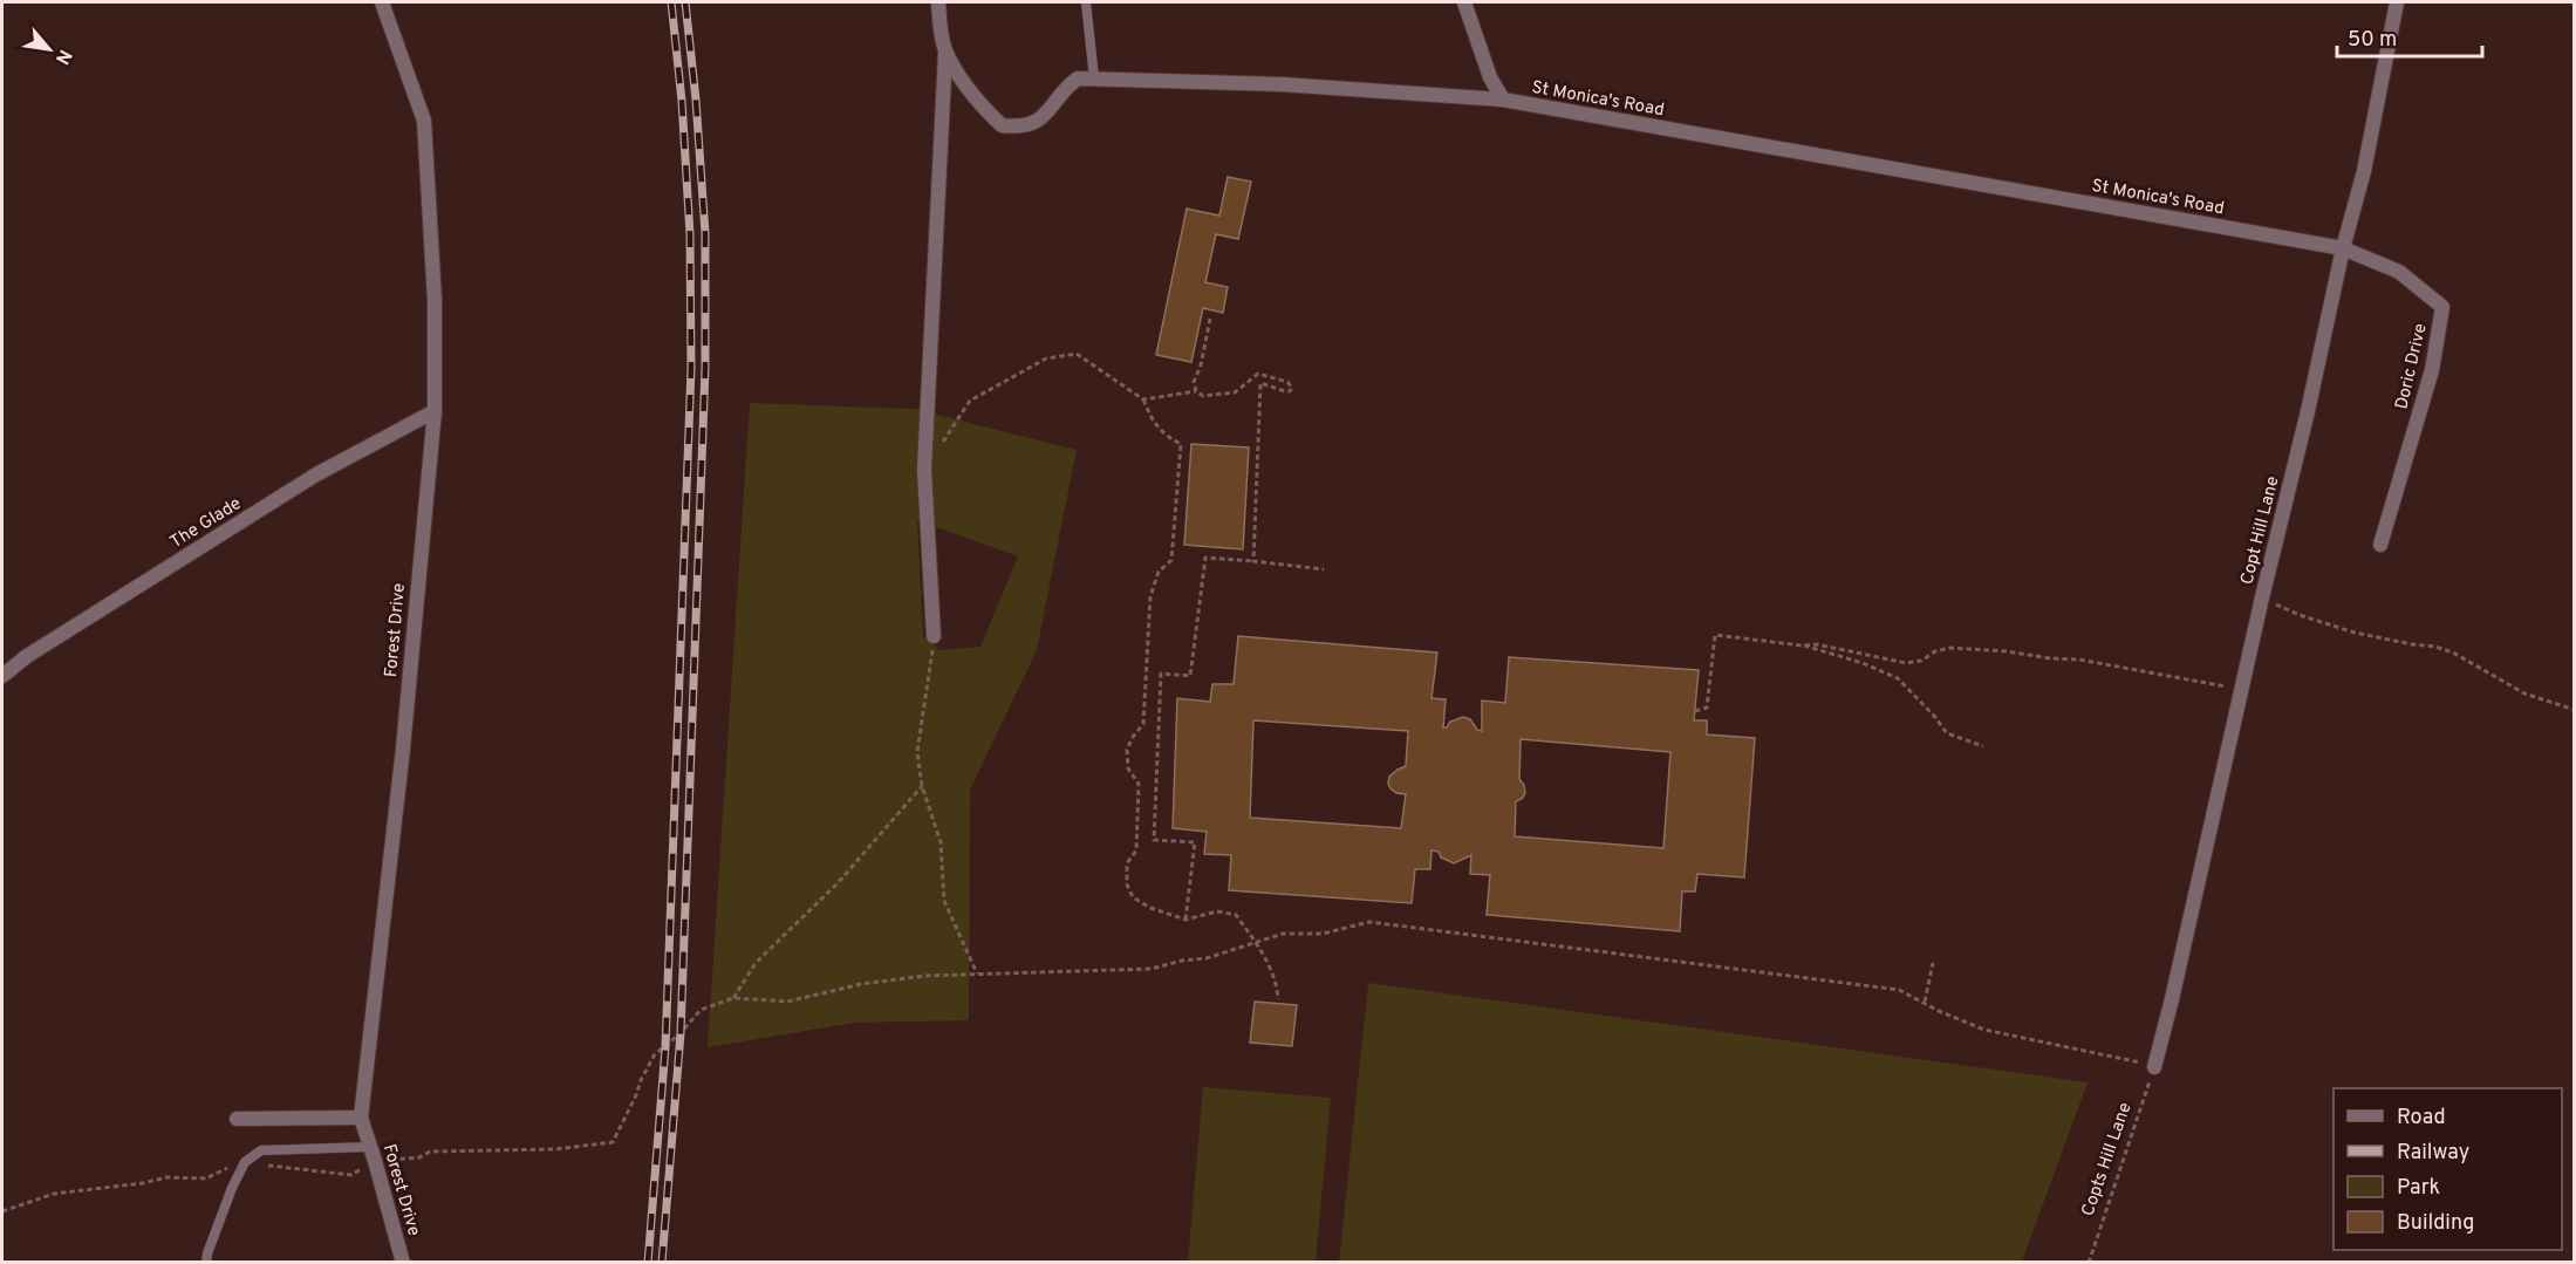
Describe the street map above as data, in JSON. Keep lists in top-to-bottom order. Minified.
{"streets":{"street":["St Monica's Road","Doric Drive","The Glade","Copt Hill Lane","Forest Drive"],"path":["Copts Hill Lane"]},"crossings":[["St Monica's Road","Doric Drive"],["St Monica's Road","Copt Hill Lane"],["Doric Drive","Copt Hill Lane"],["The Glade","Forest Drive"],["Copt Hill Lane","Copts Hill Lane"]],"legend":["Road","Railway","Park","Building"],"scale_bar":"50 m","north":"bottom right"}
